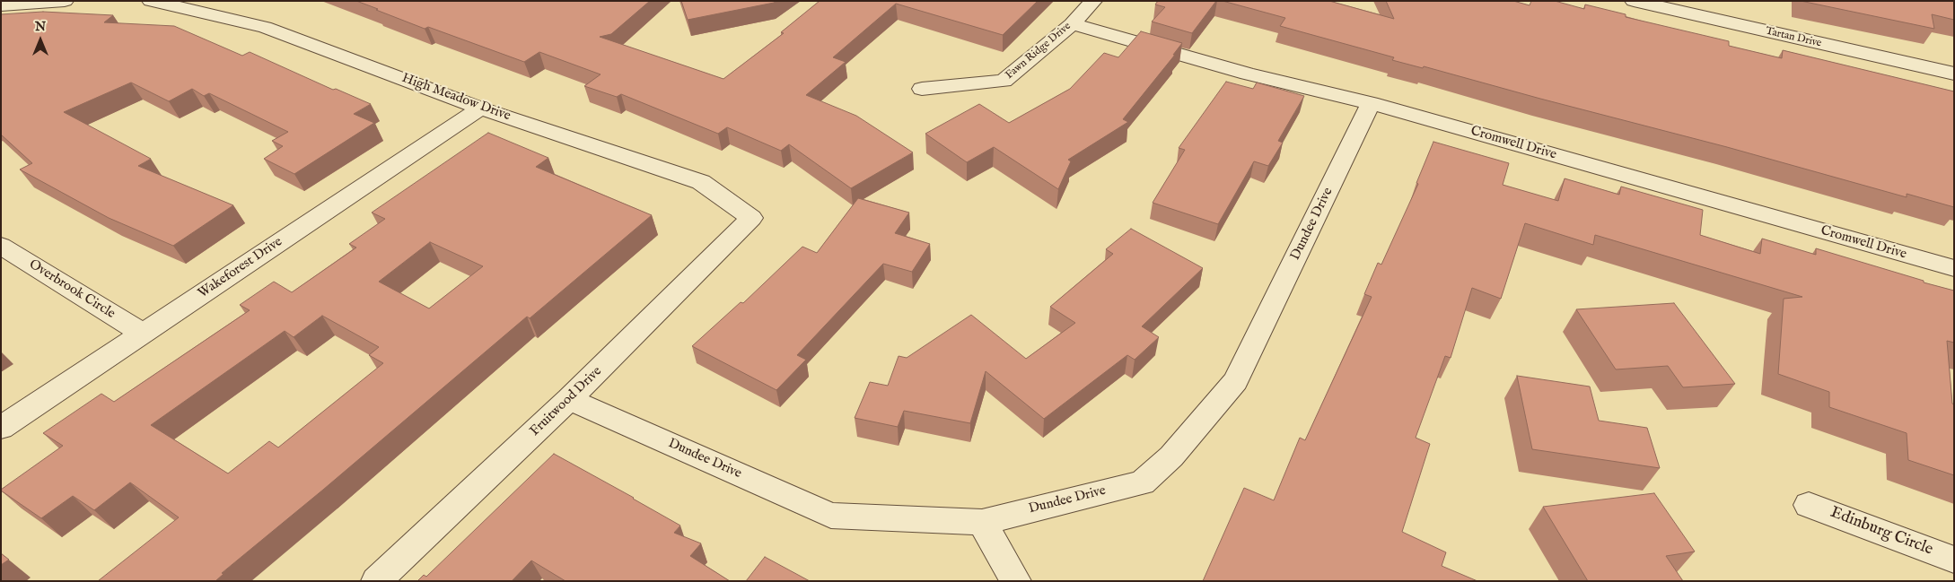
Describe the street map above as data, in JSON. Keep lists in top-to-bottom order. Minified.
{"streets":{"street":["Tartan Drive","Fawn Ridge Drive","High Meadow Drive","Cromwell Drive","Dundee Drive","Wakeforest Drive","Overbrook Circle","Fruitwood Drive","Edinburg Circle"]},"crossings":[["Fawn Ridge Drive","Cromwell Drive"],["High Meadow Drive","Wakeforest Drive"],["High Meadow Drive","Fruitwood Drive"],["Cromwell Drive","Dundee Drive"],["Dundee Drive","Fruitwood Drive"],["Wakeforest Drive","Overbrook Circle"]],"north":"top"}
